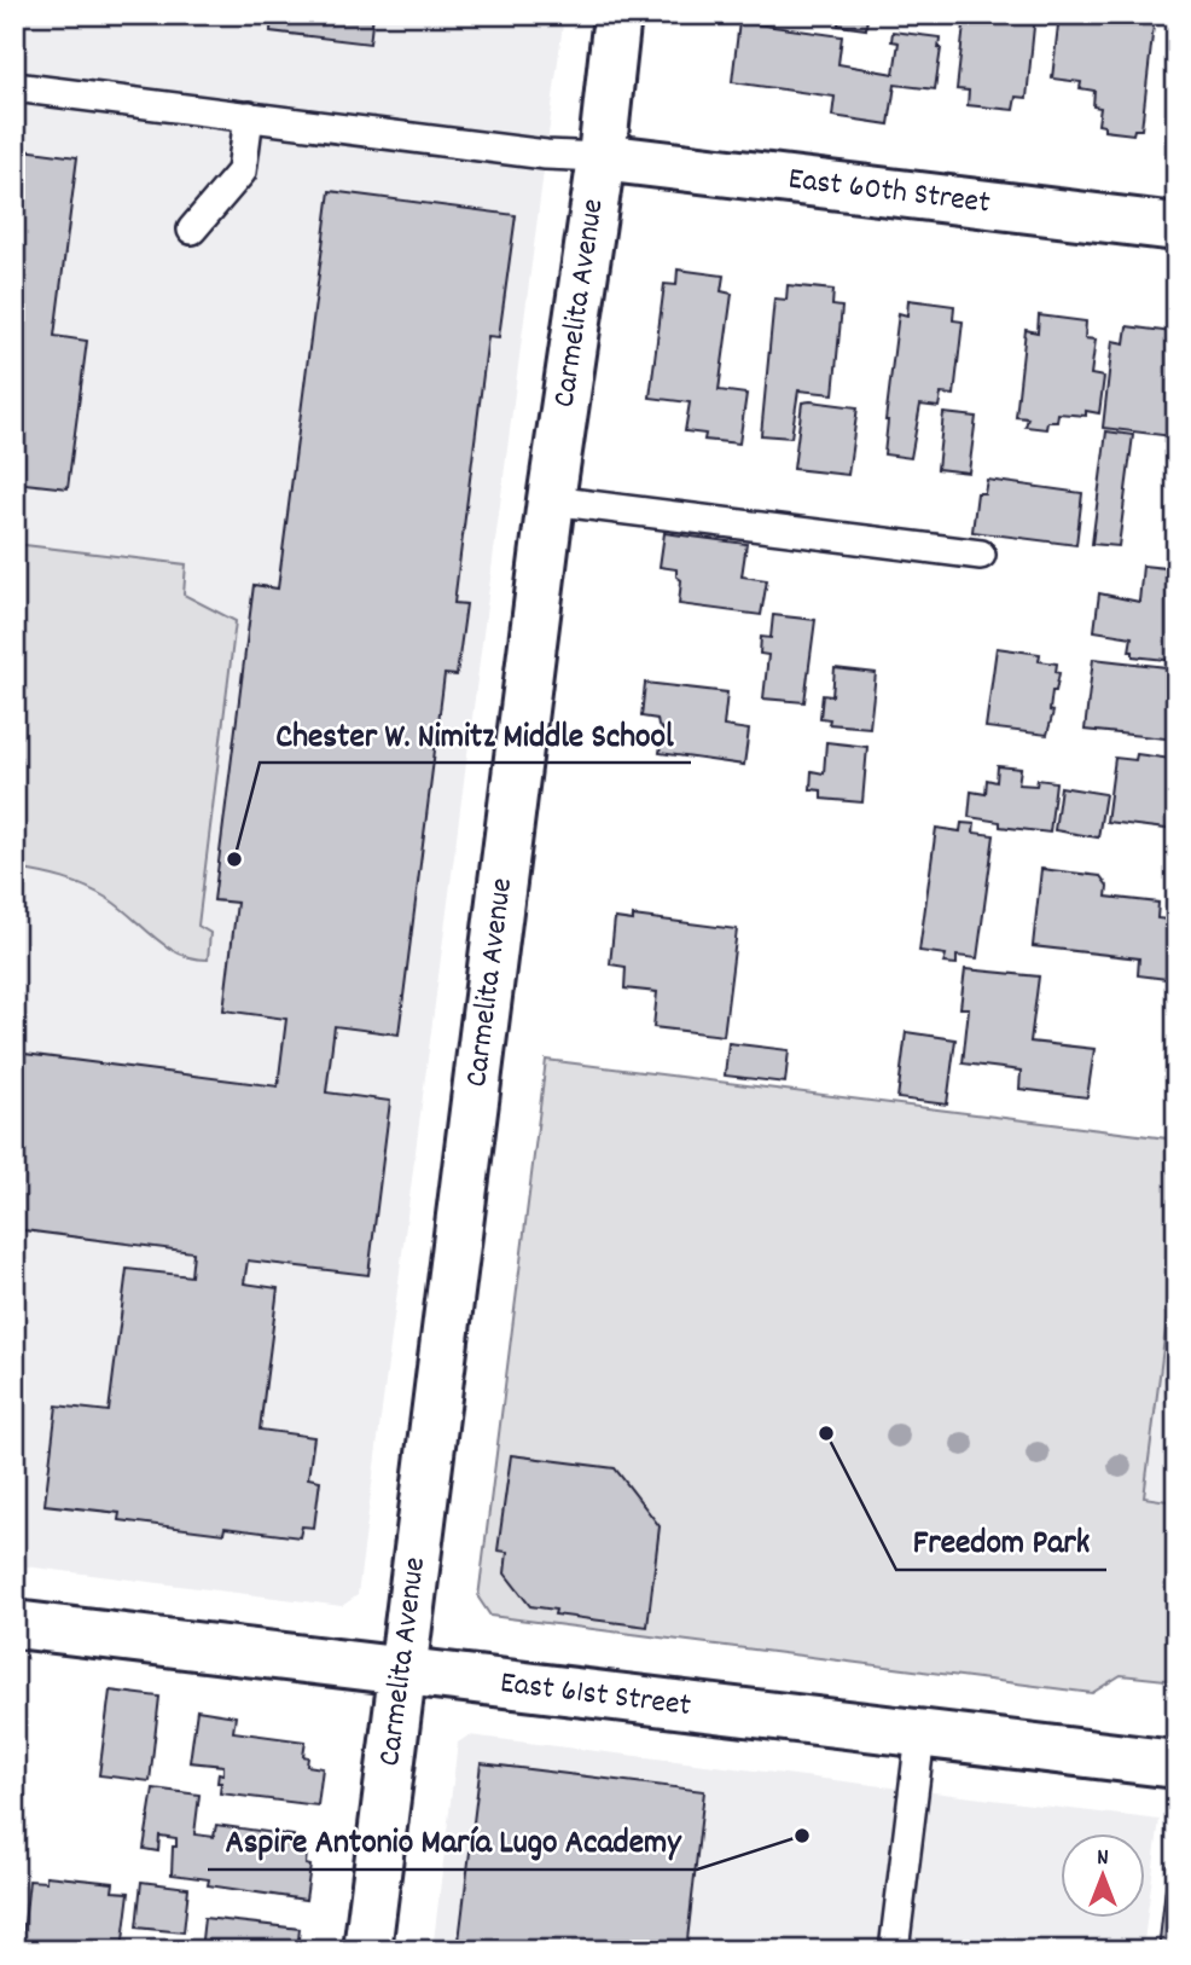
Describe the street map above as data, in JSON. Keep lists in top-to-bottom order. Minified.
{"streets":{"street":["East 60th Street","Carmelita Avenue","East 61st Street"]},"crossings":[["East 60th Street","Carmelita Avenue"],["Carmelita Avenue","East 61st Street"]],"places":["Chester W. Nimitz Middle School","Freedom Park","Aspire Antonio María Lugo Academy"],"north":"top"}
